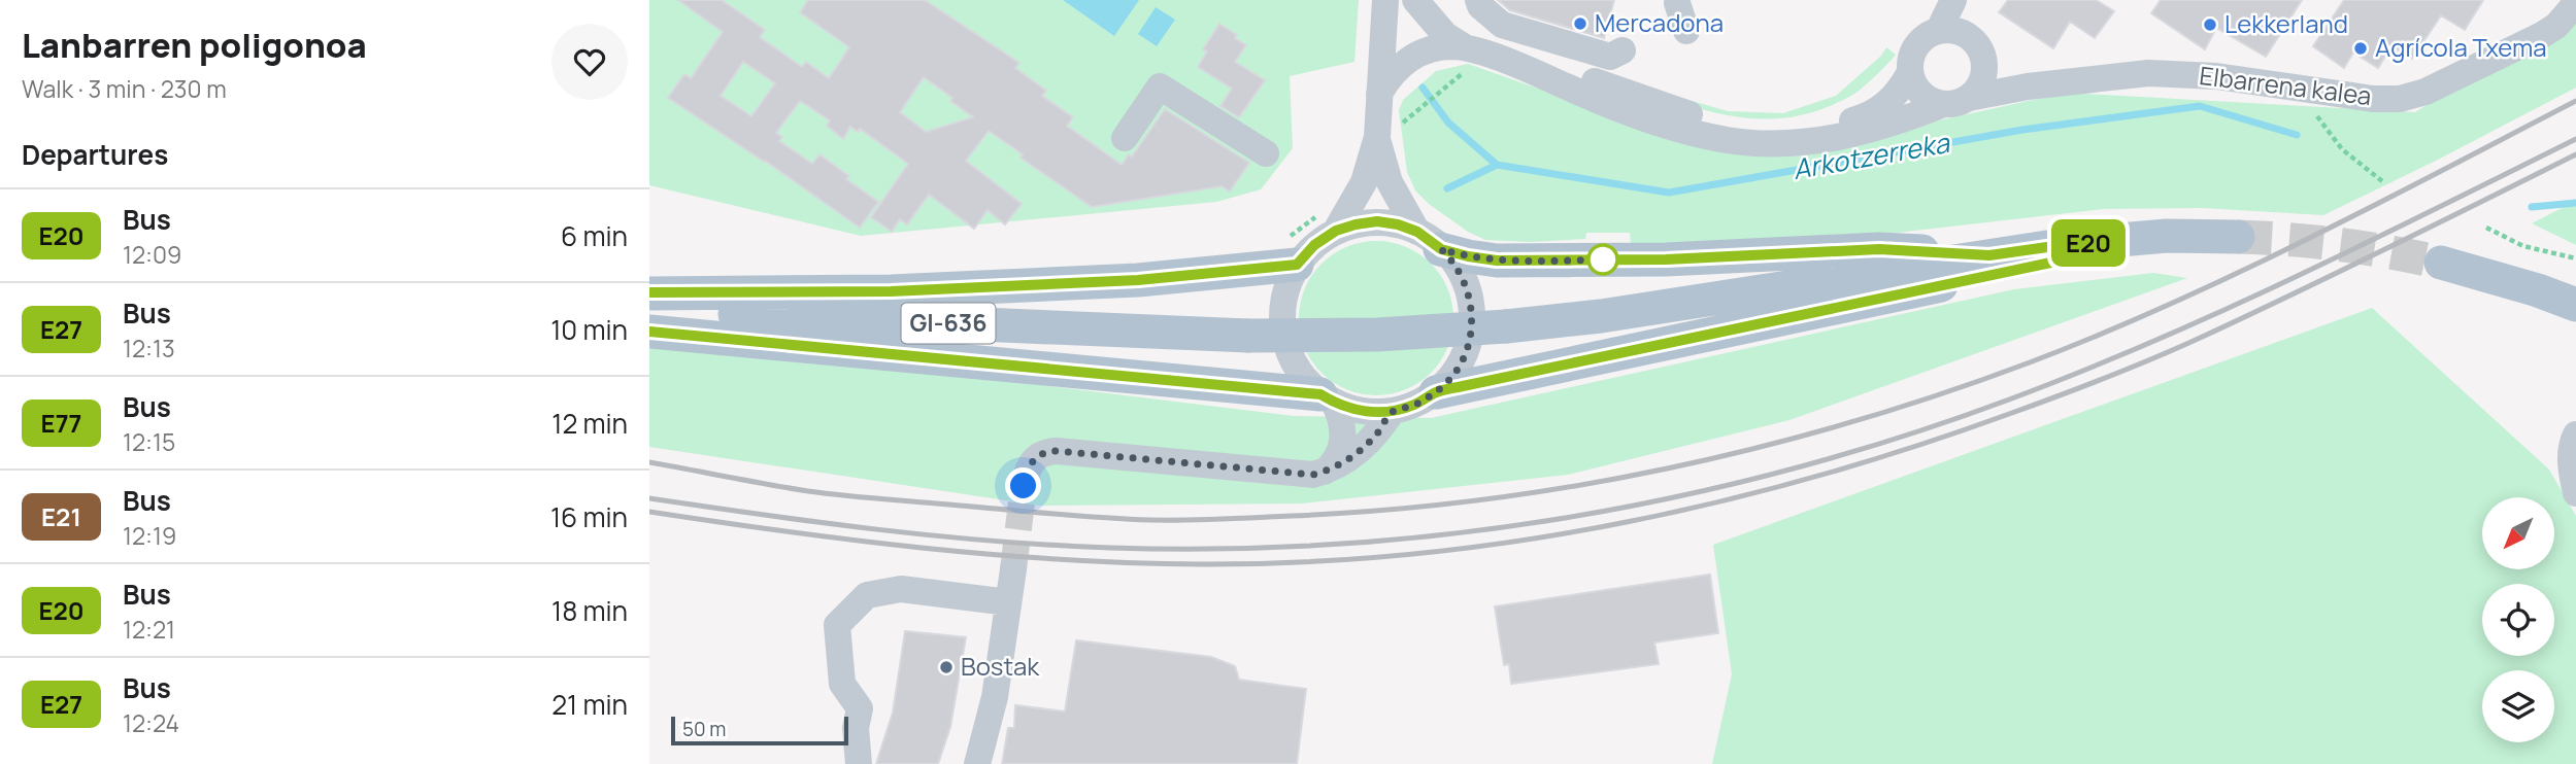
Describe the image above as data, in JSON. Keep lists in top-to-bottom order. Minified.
{"streets":{"main road":["GI-636"],"street":["Elbarrena kalea"]},"water":["Arkotzerreka"],"places":["Mercadona","Lekkerland","Agrícola Txema","Bostak"],"lines":["bus line E20"],"scale_bar":"50 m","north":"bottom left","page":{"heading":[["Lanbarren poligonoa","Walk · 3 min · 230 m"],"Departures"],"on_map":"E20","list":[{"mark":"E20","name":"Bus","note":"12:09","value":"6 min"},{"mark":"E27","name":"Bus","note":"12:13","value":"10 min"},{"mark":"E77","name":"Bus","note":"12:15","value":"12 min"},{"mark":"E21","name":"Bus","note":"12:19","value":"16 min"},{"mark":"E20","name":"Bus","note":"12:21","value":"18 min"},{"mark":"E27","name":"Bus","note":"12:24","value":"21 min"}],"scale":"50 m"}}
